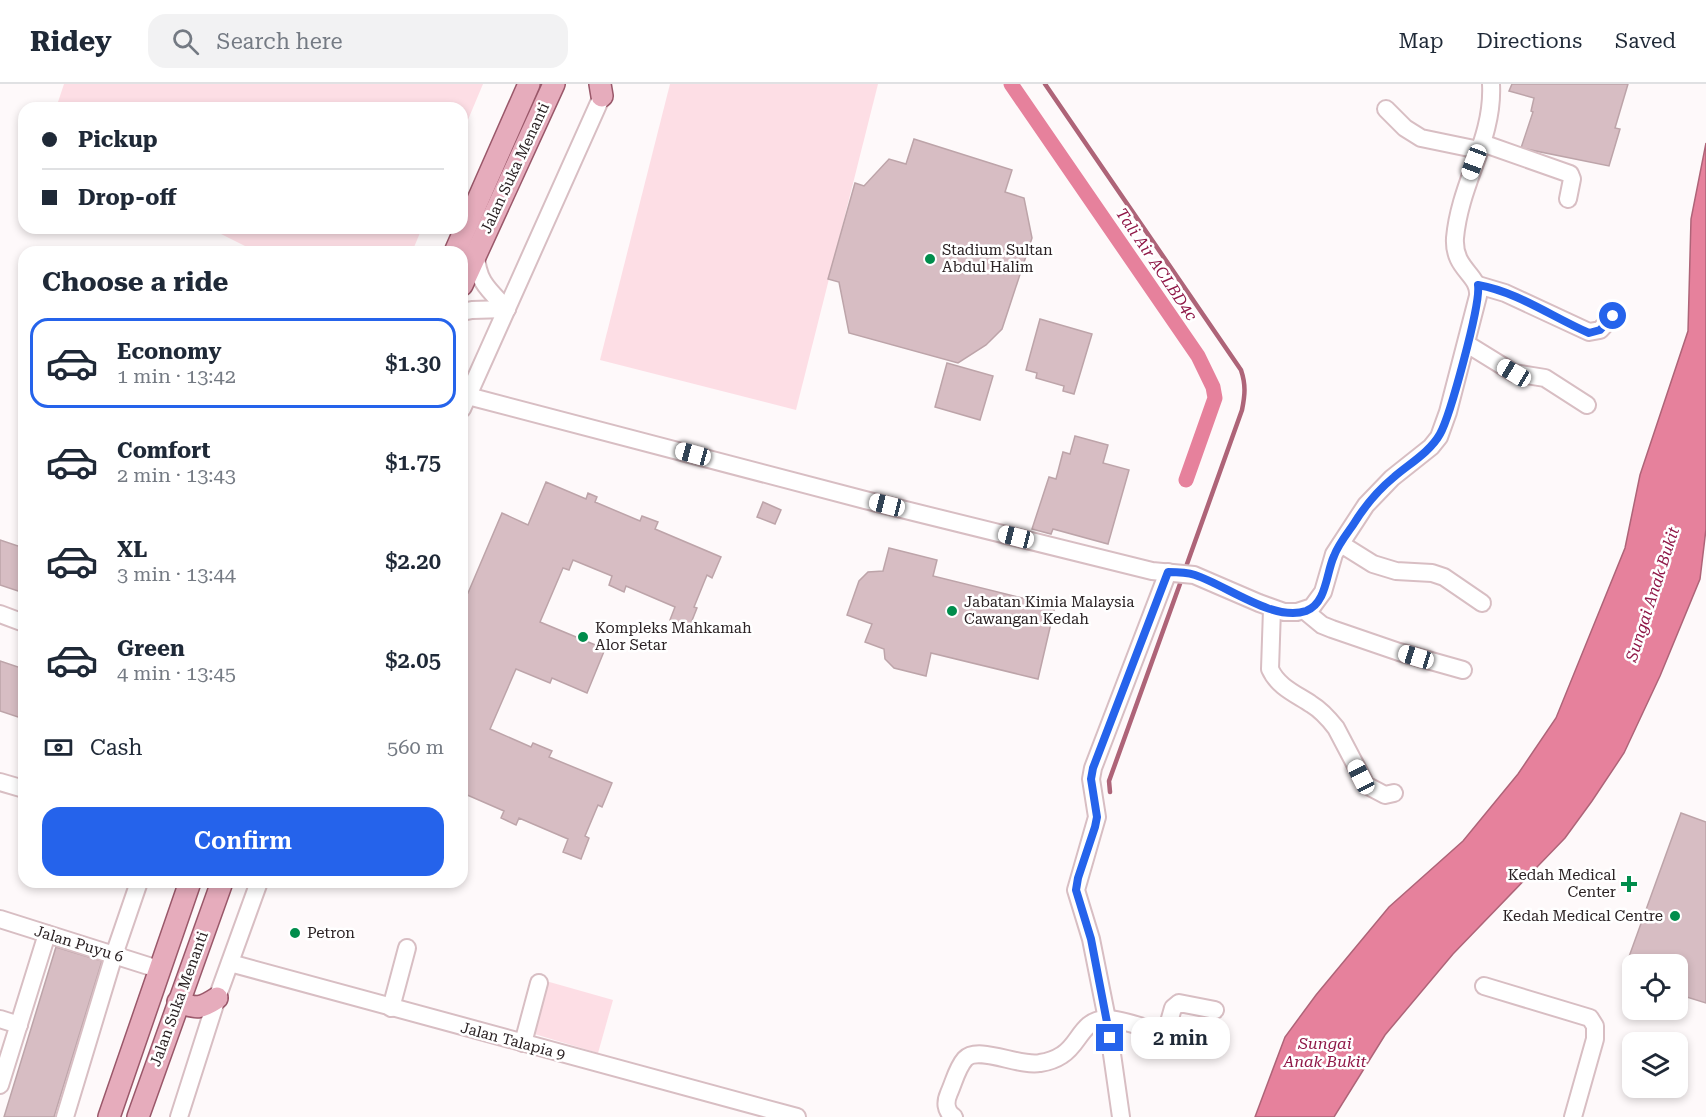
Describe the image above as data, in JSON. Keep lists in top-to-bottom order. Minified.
{"streets":{"main road":["Jalan Suka Menanti"],"street":["Jalan Puyu 6","Jalan Talapia 9"]},"crossings":[["Jalan Suka Menanti","Jalan Puyu 6"]],"water":["Tali Air ACLBD4c","Sungai Anak Bukit"],"places":{"other":["Stadium Sultan Abdul Halim","Jabatan Kimia Malaysia Cawangan Kedah","Kompleks Mahkamah Alor Setar","Kedah Medical Centre","Petron"],"health":["Kedah Medical Center"]},"page":{"header":"Ridey","search":"Search here","nav":["Map","Directions","Saved"],"banner":["Pickup","Drop-off"],"heading":"Choose a ride","list":[{"name":"Economy","note":"1 min · 13:42","value":"$1.30"},{"name":"Comfort","note":"2 min · 13:43","value":"$1.75"},{"name":"XL","note":"3 min · 13:44","value":"$2.20"},{"name":"Green","note":"4 min · 13:45","value":"$2.05"}],"pay":["Cash","560 m"],"buttons":"Confirm","bubble":"2 min"}}
